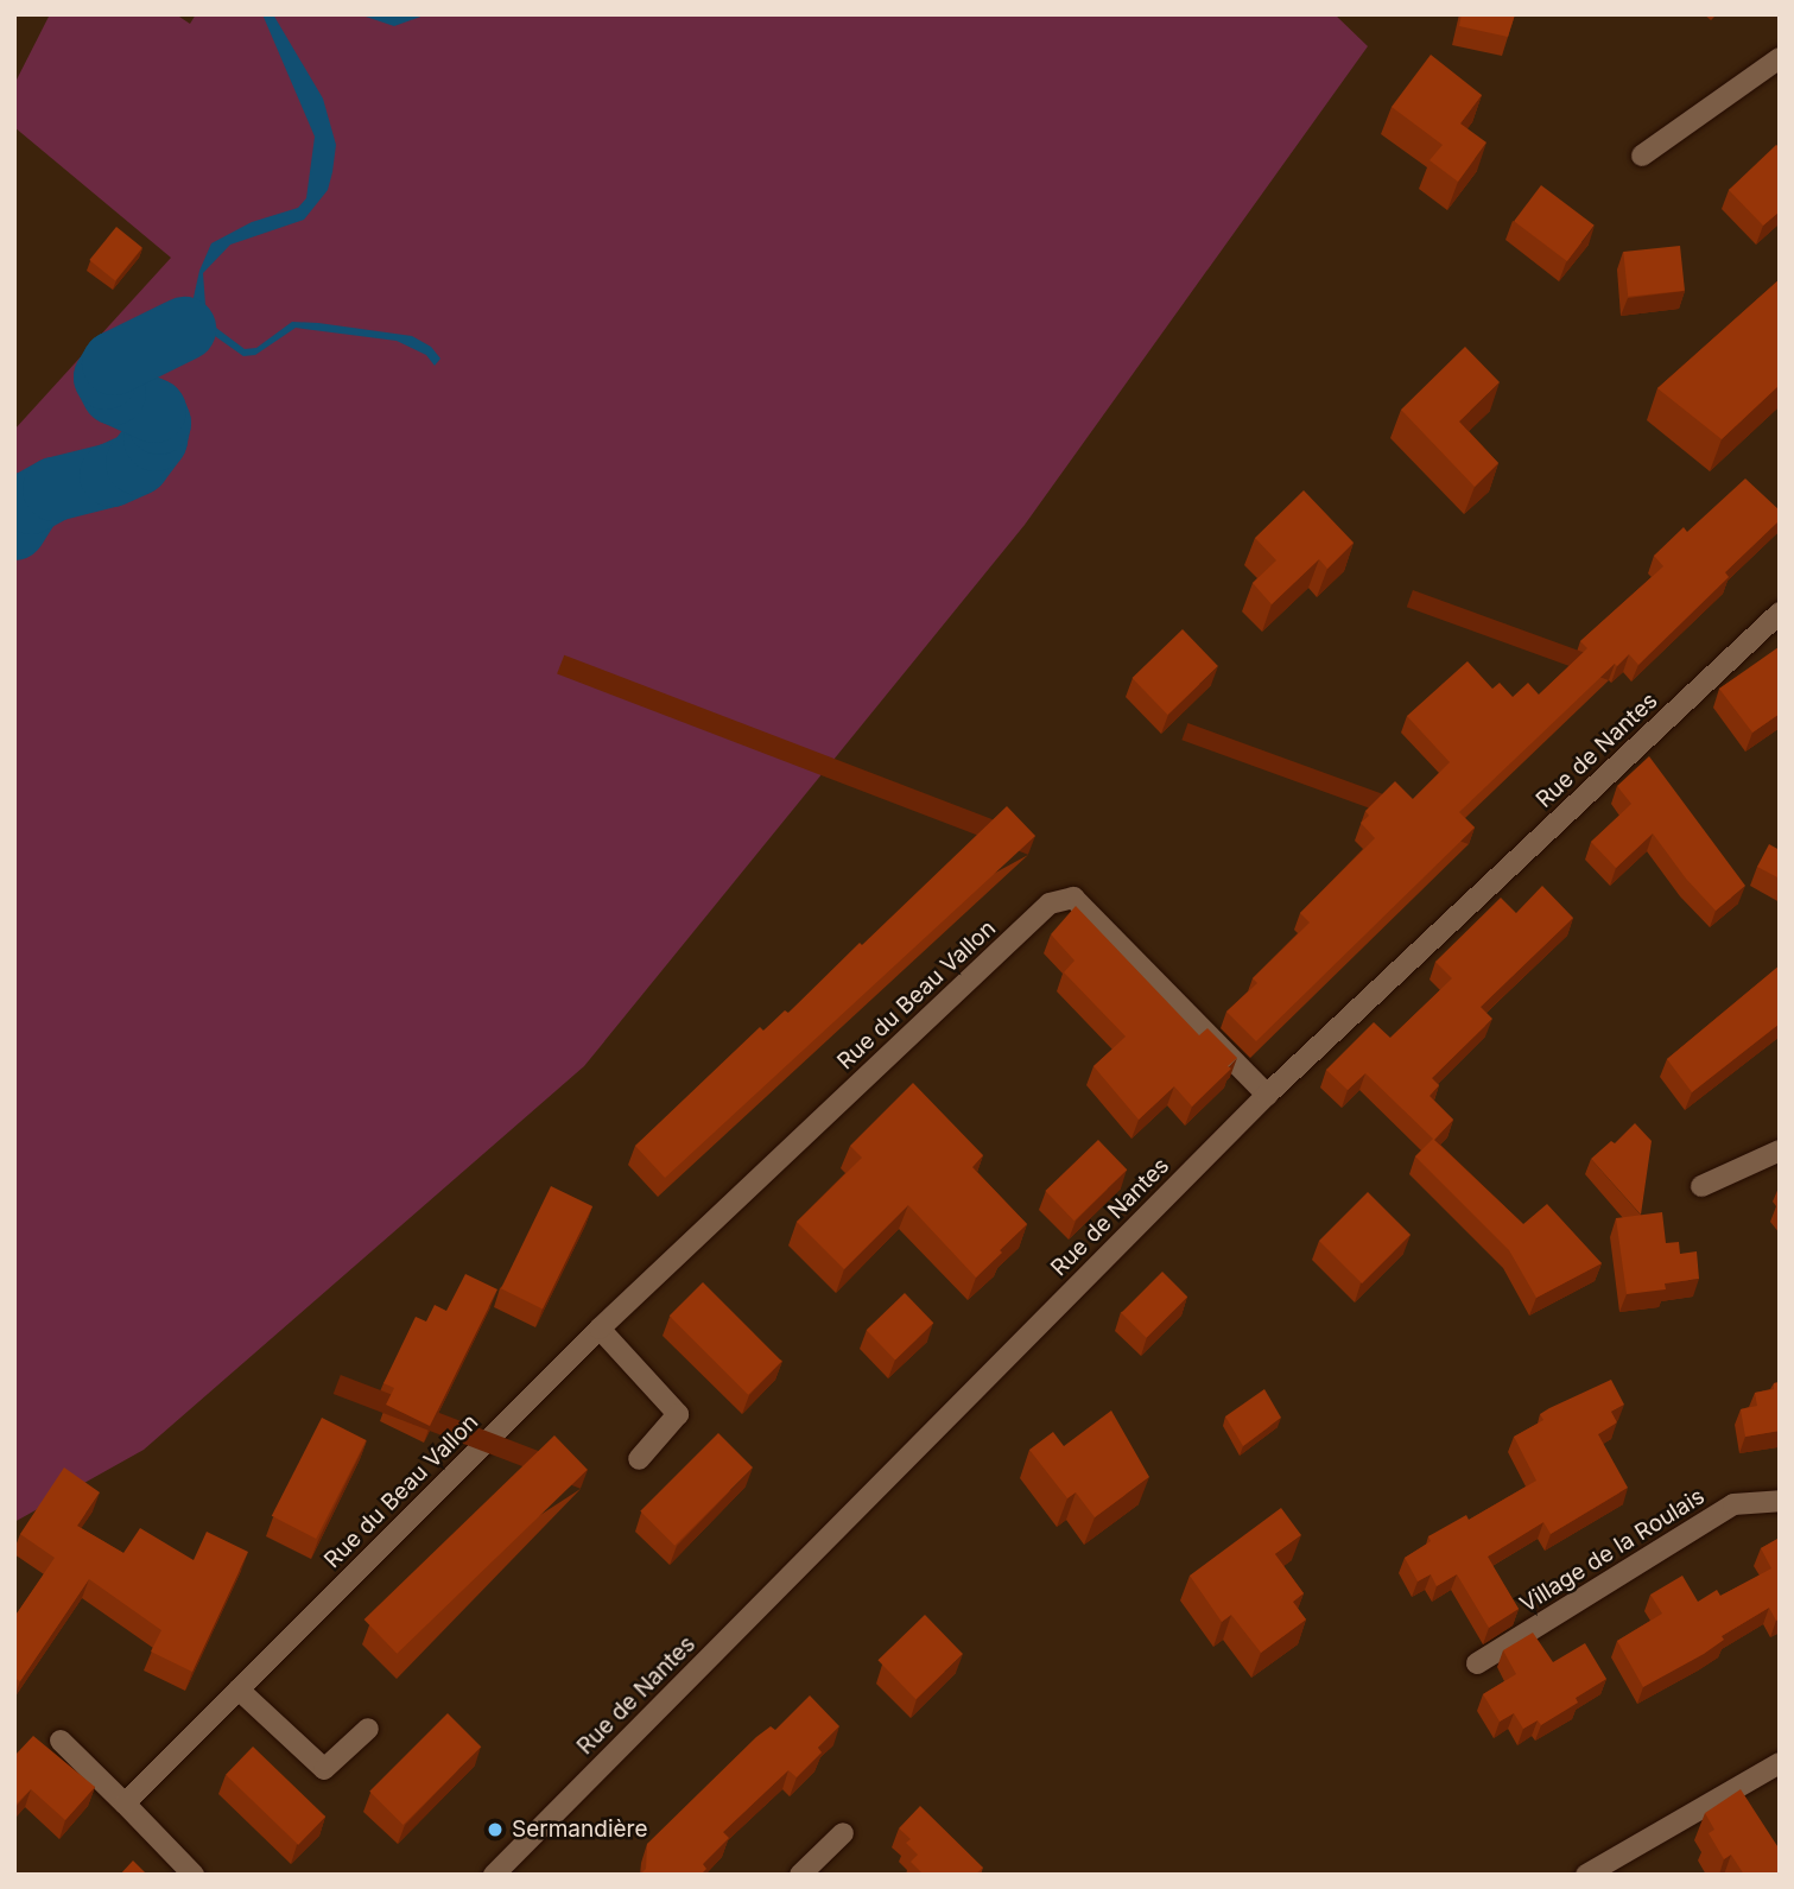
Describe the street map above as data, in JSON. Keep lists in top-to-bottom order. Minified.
{"streets":{"street":["Rue de Nantes","Rue du Beau Vallon","Village de la Roulais"]},"crossings":[["Rue de Nantes","Rue du Beau Vallon"]],"places":["Sermandière"]}
